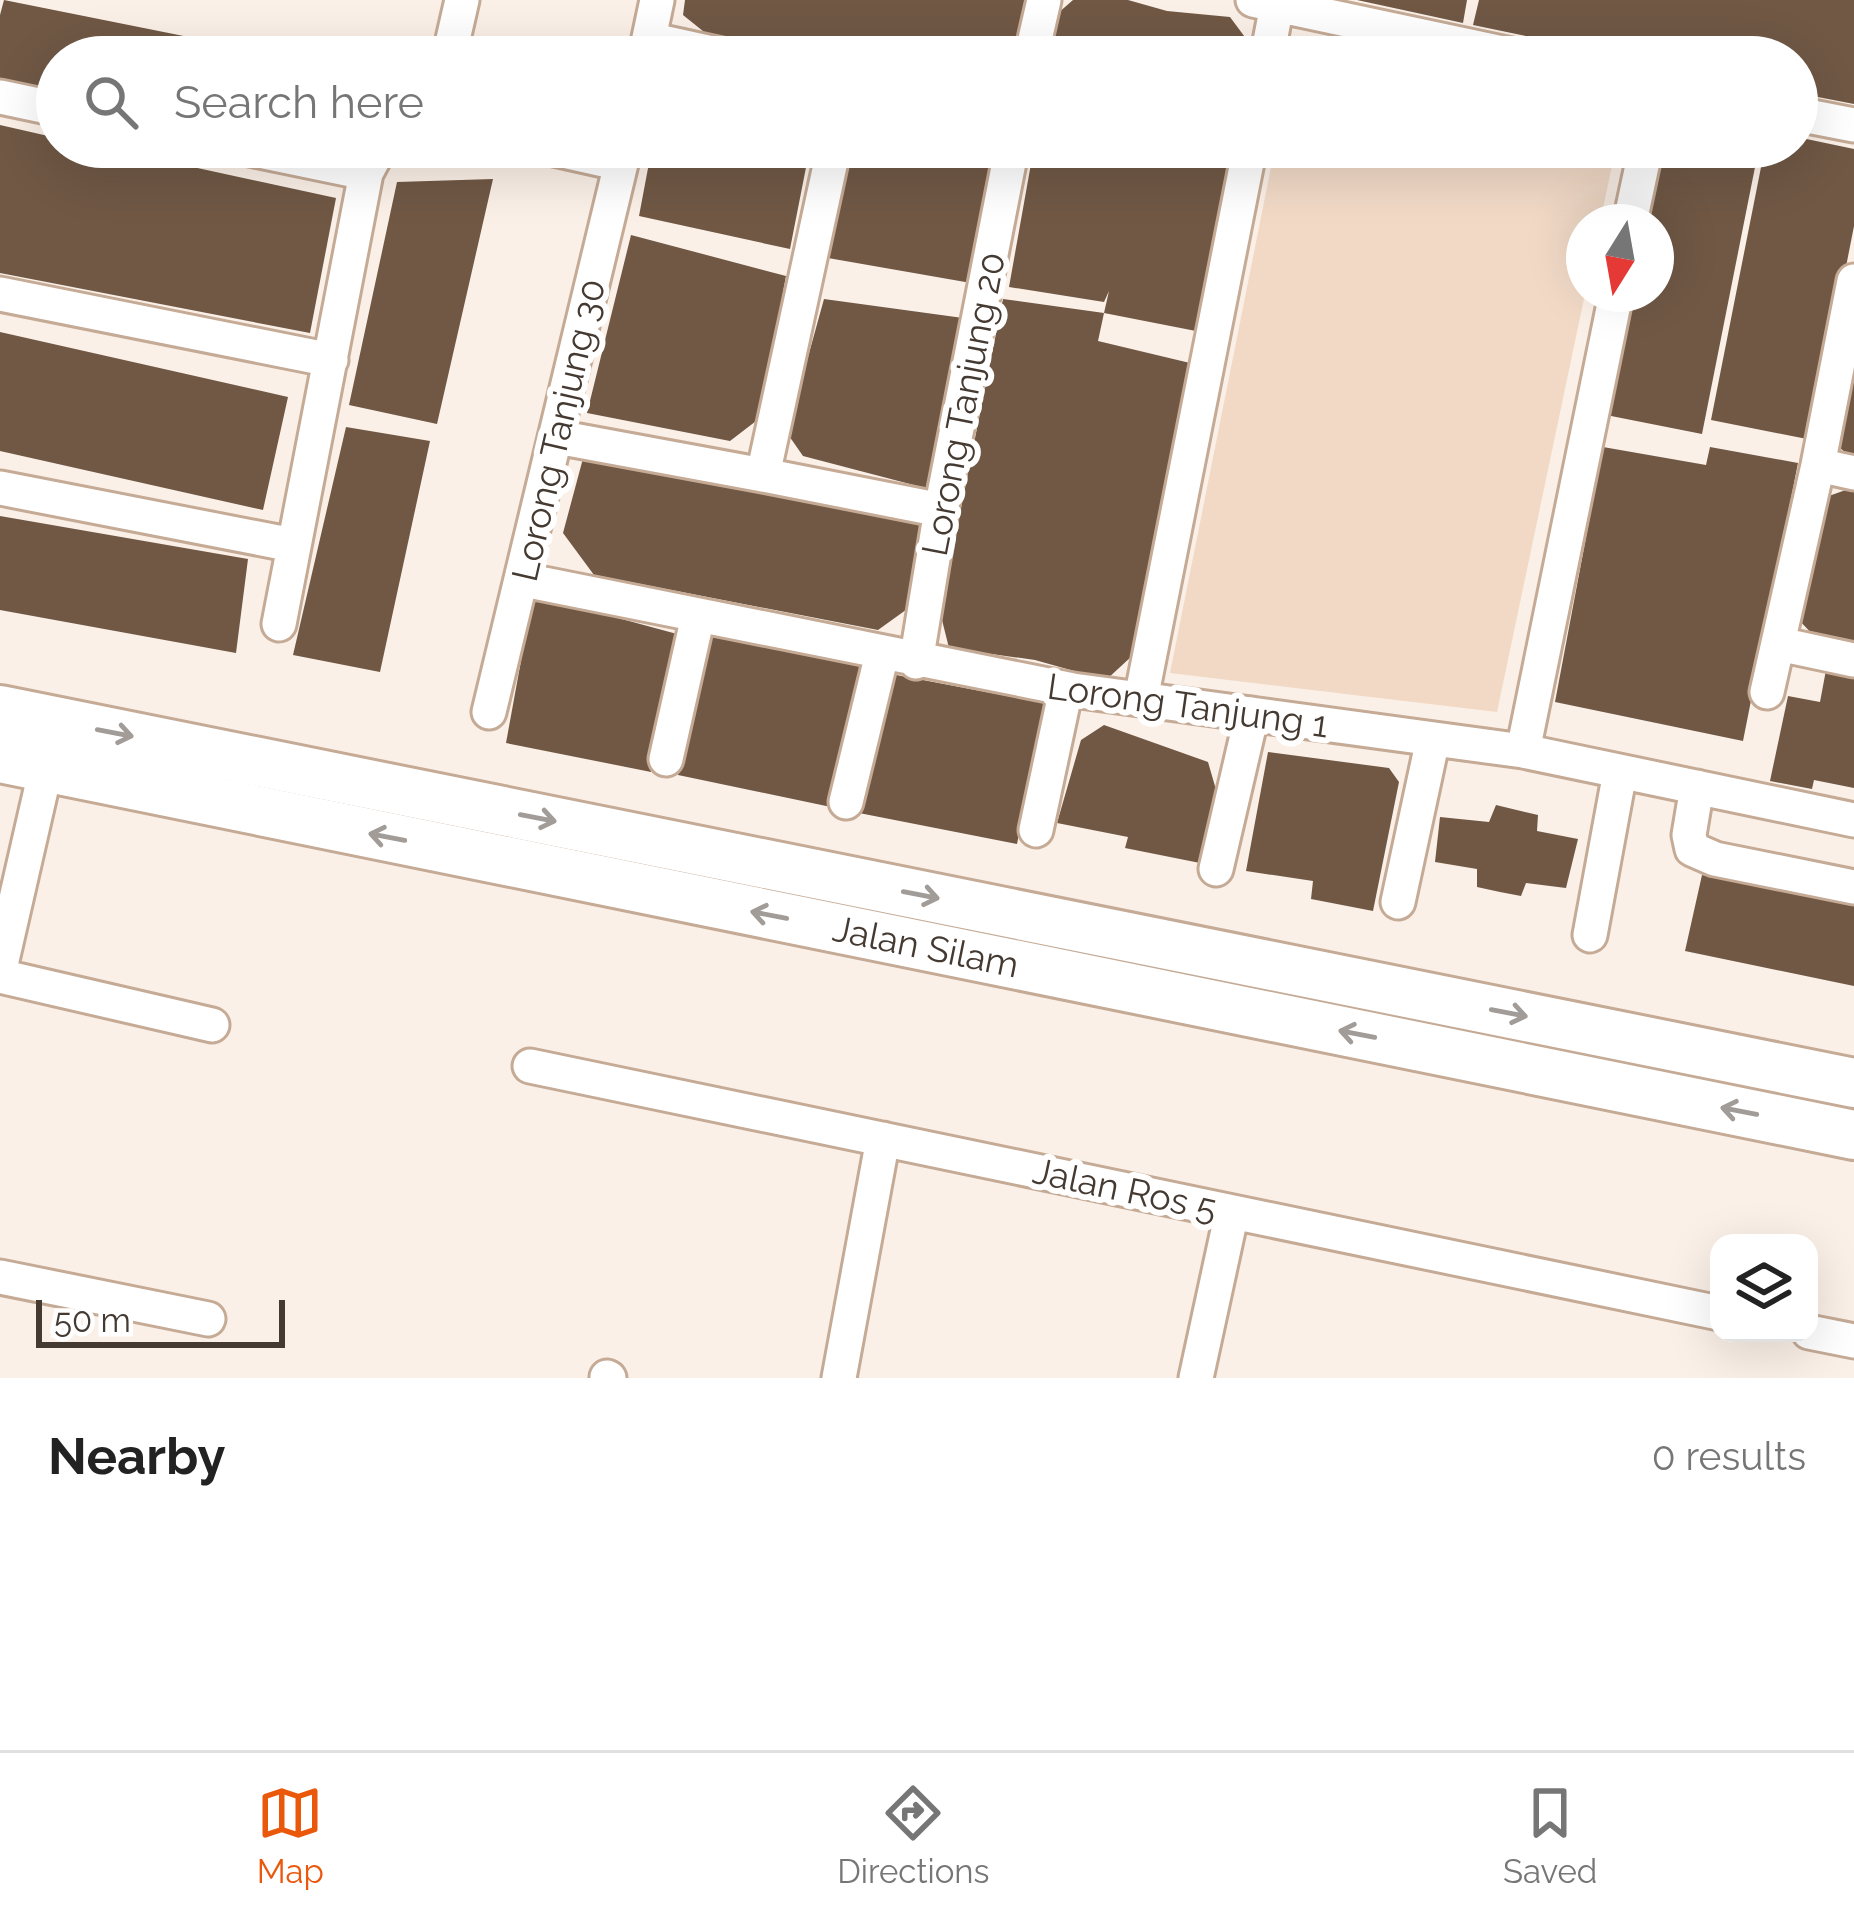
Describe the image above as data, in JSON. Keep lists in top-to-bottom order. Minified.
{"streets":{"highway":["Jalan Silam"],"street":["Lorong Tanjung 20","Lorong Tanjung 30","Lorong Tanjung 1","Jalan Ros 5"]},"crossings":[["Lorong Tanjung 20","Lorong Tanjung 1"],["Lorong Tanjung 30","Lorong Tanjung 1"]],"scale_bar":"50 m","north":"bottom","page":{"search":"Search here","scale":"50 m","heading":["Nearby","0 results"],"nav":["Map","Directions","Saved"]}}
